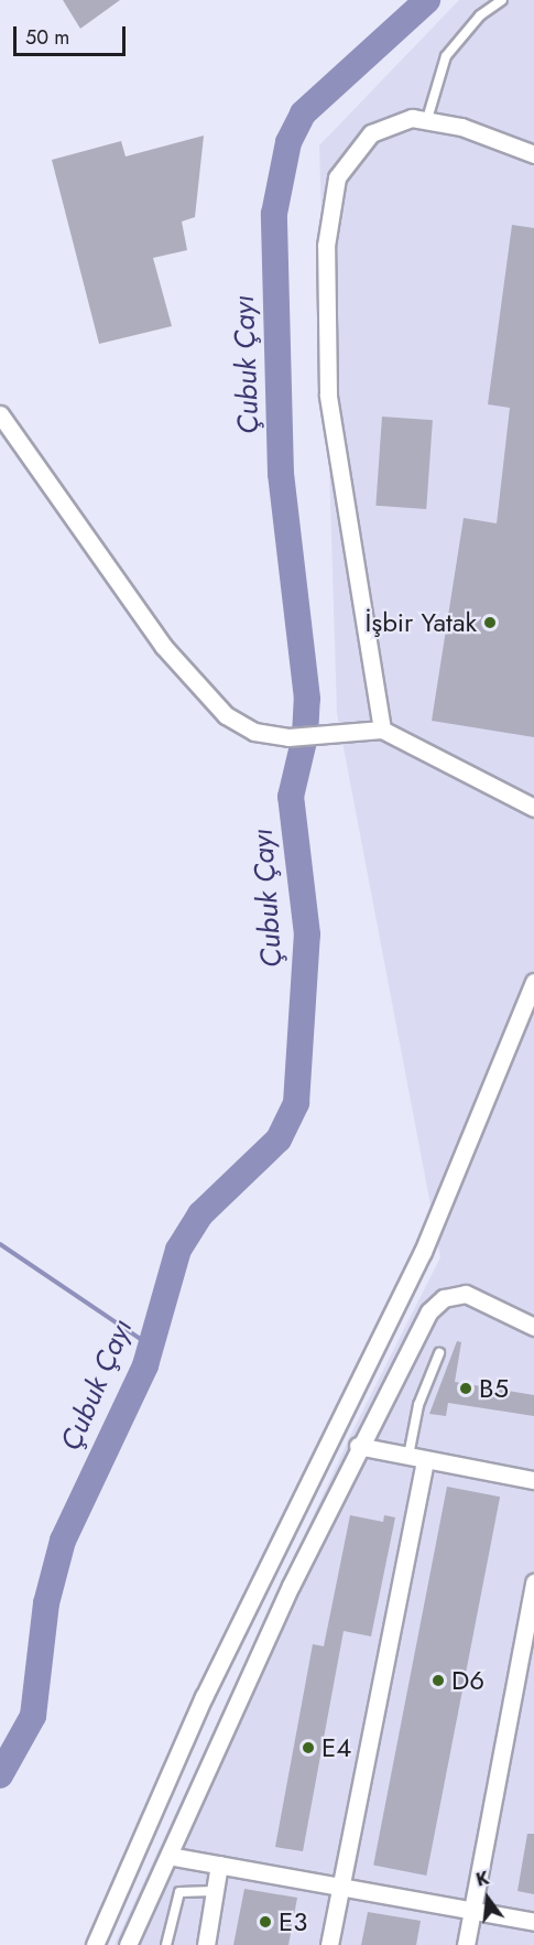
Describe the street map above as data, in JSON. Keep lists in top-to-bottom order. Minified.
{"water":["Çubuk Çayı"],"places":["İşbir Yatak","B5","D6","E4","E3"],"scale_bar":"50 m","north":"top"}
